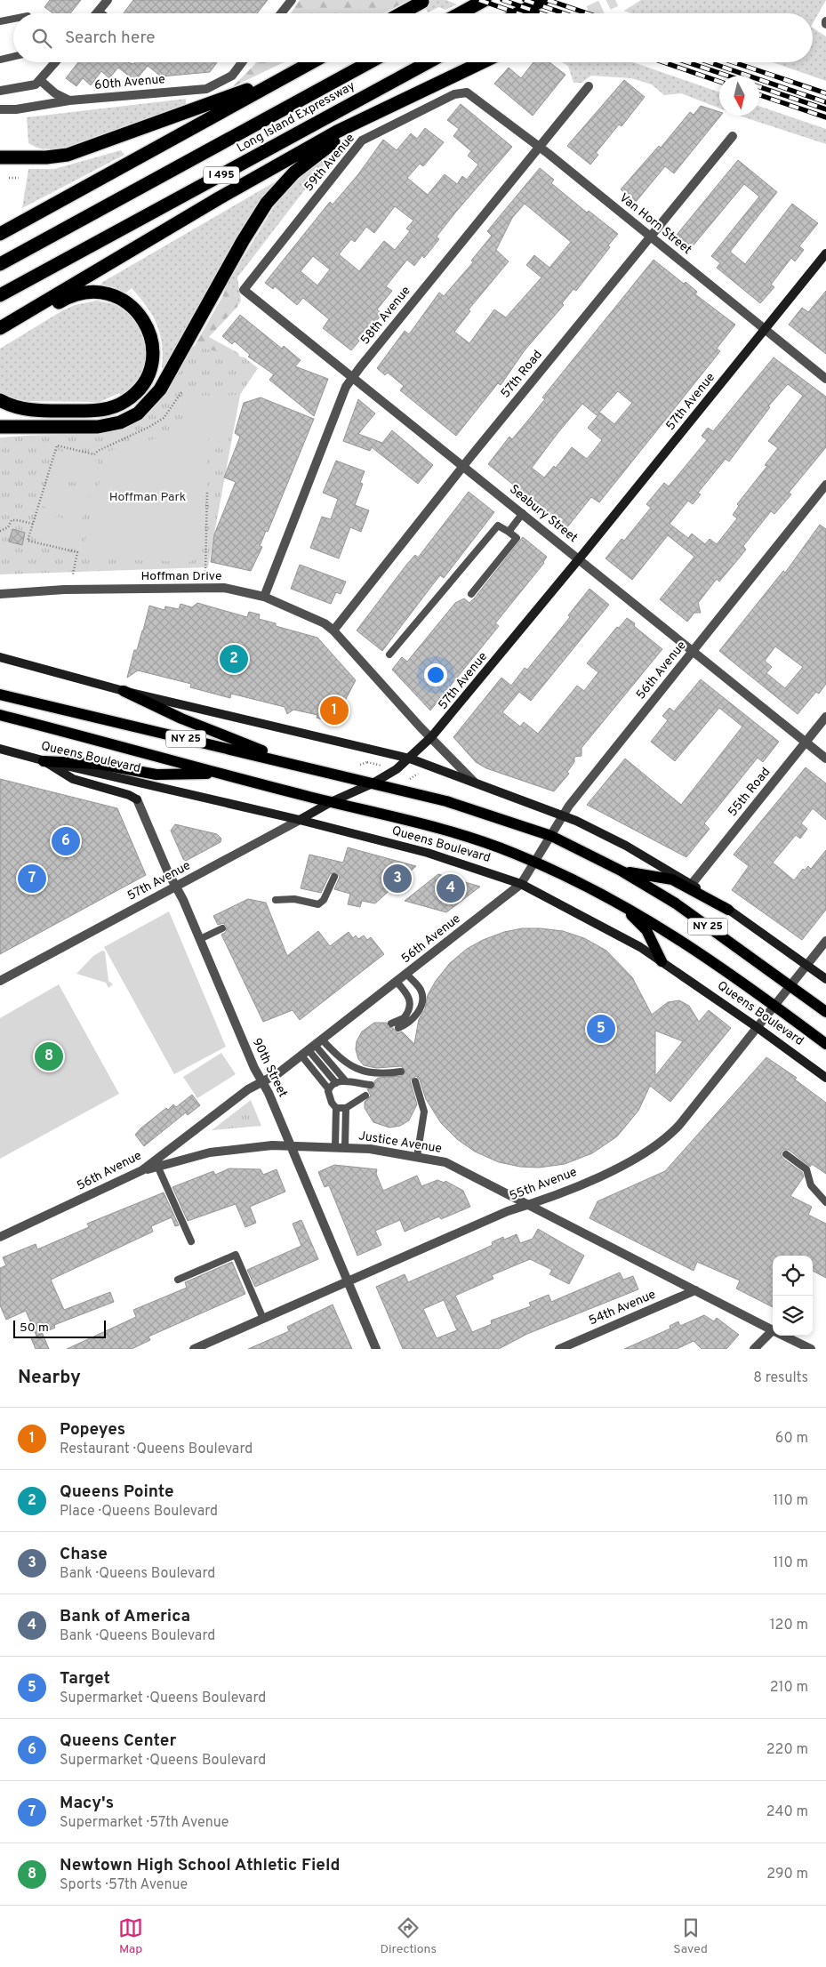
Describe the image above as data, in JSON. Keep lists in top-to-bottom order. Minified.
{"streets":{"highway":["Long Island Expressway","I 495"],"main road":["NY 25","Queens Boulevard"],"street":["60th Avenue","59th Avenue","Van Horn Street","58th Avenue","57th Road","57th Avenue","Seabury Street","Hoffman Drive","56th Avenue","55th Road","90th Street","Justice Avenue","55th Avenue","54th Avenue"]},"crossings":[["59th Avenue","Van Horn Street"],["59th Avenue","Seabury Street"],["Van Horn Street","58th Avenue"],["Van Horn Street","57th Road"],["Van Horn Street","57th Avenue"],["58th Avenue","Seabury Street"],["58th Avenue","Hoffman Drive"],["57th Road","Seabury Street"],["57th Road","Hoffman Drive"],["57th Avenue","Seabury Street"],["57th Avenue","Hoffman Drive"],["57th Avenue","NY 25"],["57th Avenue","Queens Boulevard"],["57th Avenue","90th Street"],["Seabury Street","56th Avenue"],["Seabury Street","55th Road"],["56th Avenue","NY 25"],["56th Avenue","Queens Boulevard"],["56th Avenue","90th Street"],["56th Avenue","Justice Avenue"],["NY 25","55th Avenue"],["Queens Boulevard","90th Street"],["Queens Boulevard","55th Avenue"],["90th Street","Justice Avenue"],["90th Street","55th Avenue"],["Justice Avenue","55th Avenue"],["Justice Avenue","54th Avenue"]],"parks":["Hoffman Park"],"scale_bar":"50 m","north":"bottom","page":{"search":"Search here","pins":["2","1","6","3","7","4","5","8"],"scale":"50 m","heading":["Nearby","8 results"],"list":[{"mark":"1","name":"Popeyes","note":"Restaurant · Queens Boulevard","value":"60 m"},{"mark":"2","name":"Queens Pointe","note":"Place · Queens Boulevard","value":"110 m"},{"mark":"3","name":"Chase","note":"Bank · Queens Boulevard","value":"110 m"},{"mark":"4","name":"Bank of America","note":"Bank · Queens Boulevard","value":"120 m"},{"mark":"5","name":"Target","note":"Supermarket · Queens Boulevard","value":"210 m"},{"mark":"6","name":"Queens Center","note":"Supermarket · Queens Boulevard","value":"220 m"},{"mark":"7","name":"Macy's","note":"Supermarket · 57th Avenue","value":"240 m"},{"mark":"8","name":"Newtown High School Athletic Field","note":"Sports · 57th Avenue","value":"290 m"}],"nav":["Map","Directions","Saved"]}}
